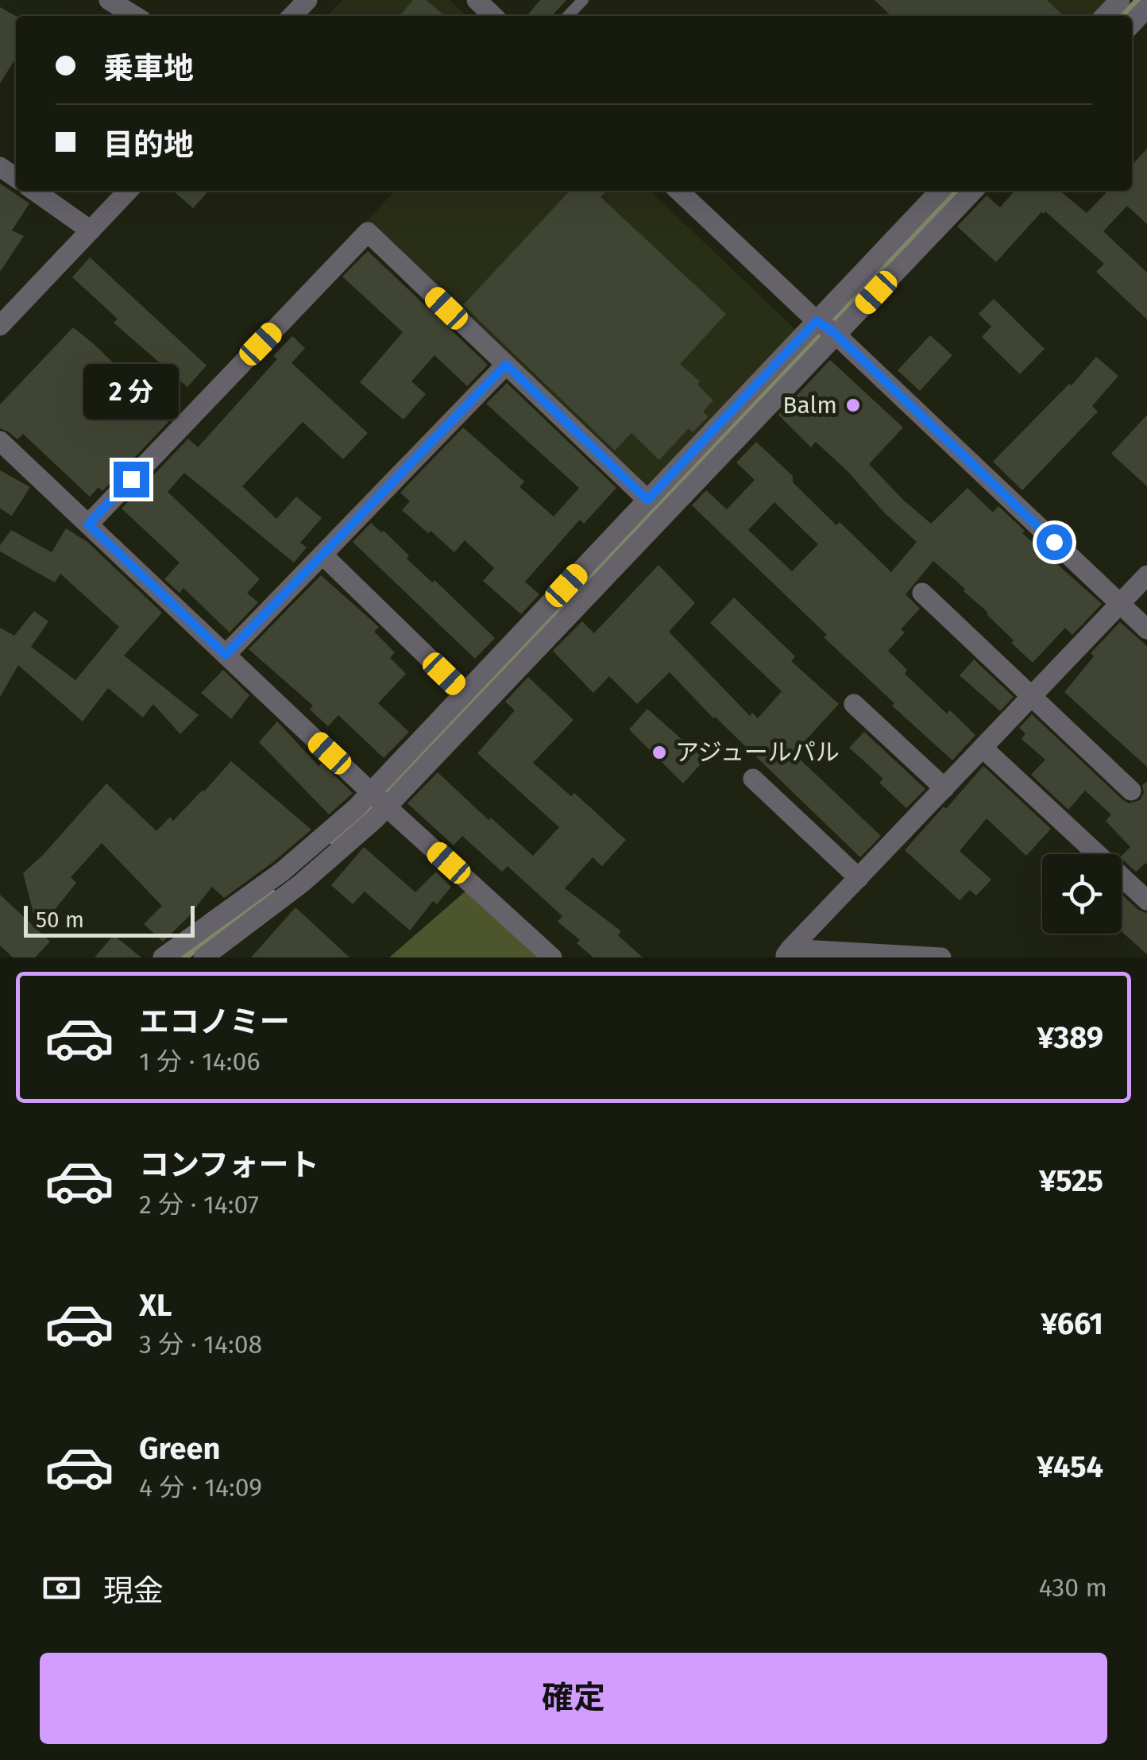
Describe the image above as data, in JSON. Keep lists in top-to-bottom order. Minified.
{"places":["Balm","アジュールパル"],"scale_bar":"50 m","page":{"banner":["乗車地","目的地"],"bubble":"2 分","scale":"50 m","list":[{"name":"エコノミー","note":"1 分 · 14:06","value":"¥389"},{"name":"コンフォート","note":"2 分 · 14:07","value":"¥525"},{"name":"XL","note":"3 分 · 14:08","value":"¥661"},{"name":"Green","note":"4 分 · 14:09","value":"¥454"}],"pay":["現金","430 m"],"buttons":"確定"}}
